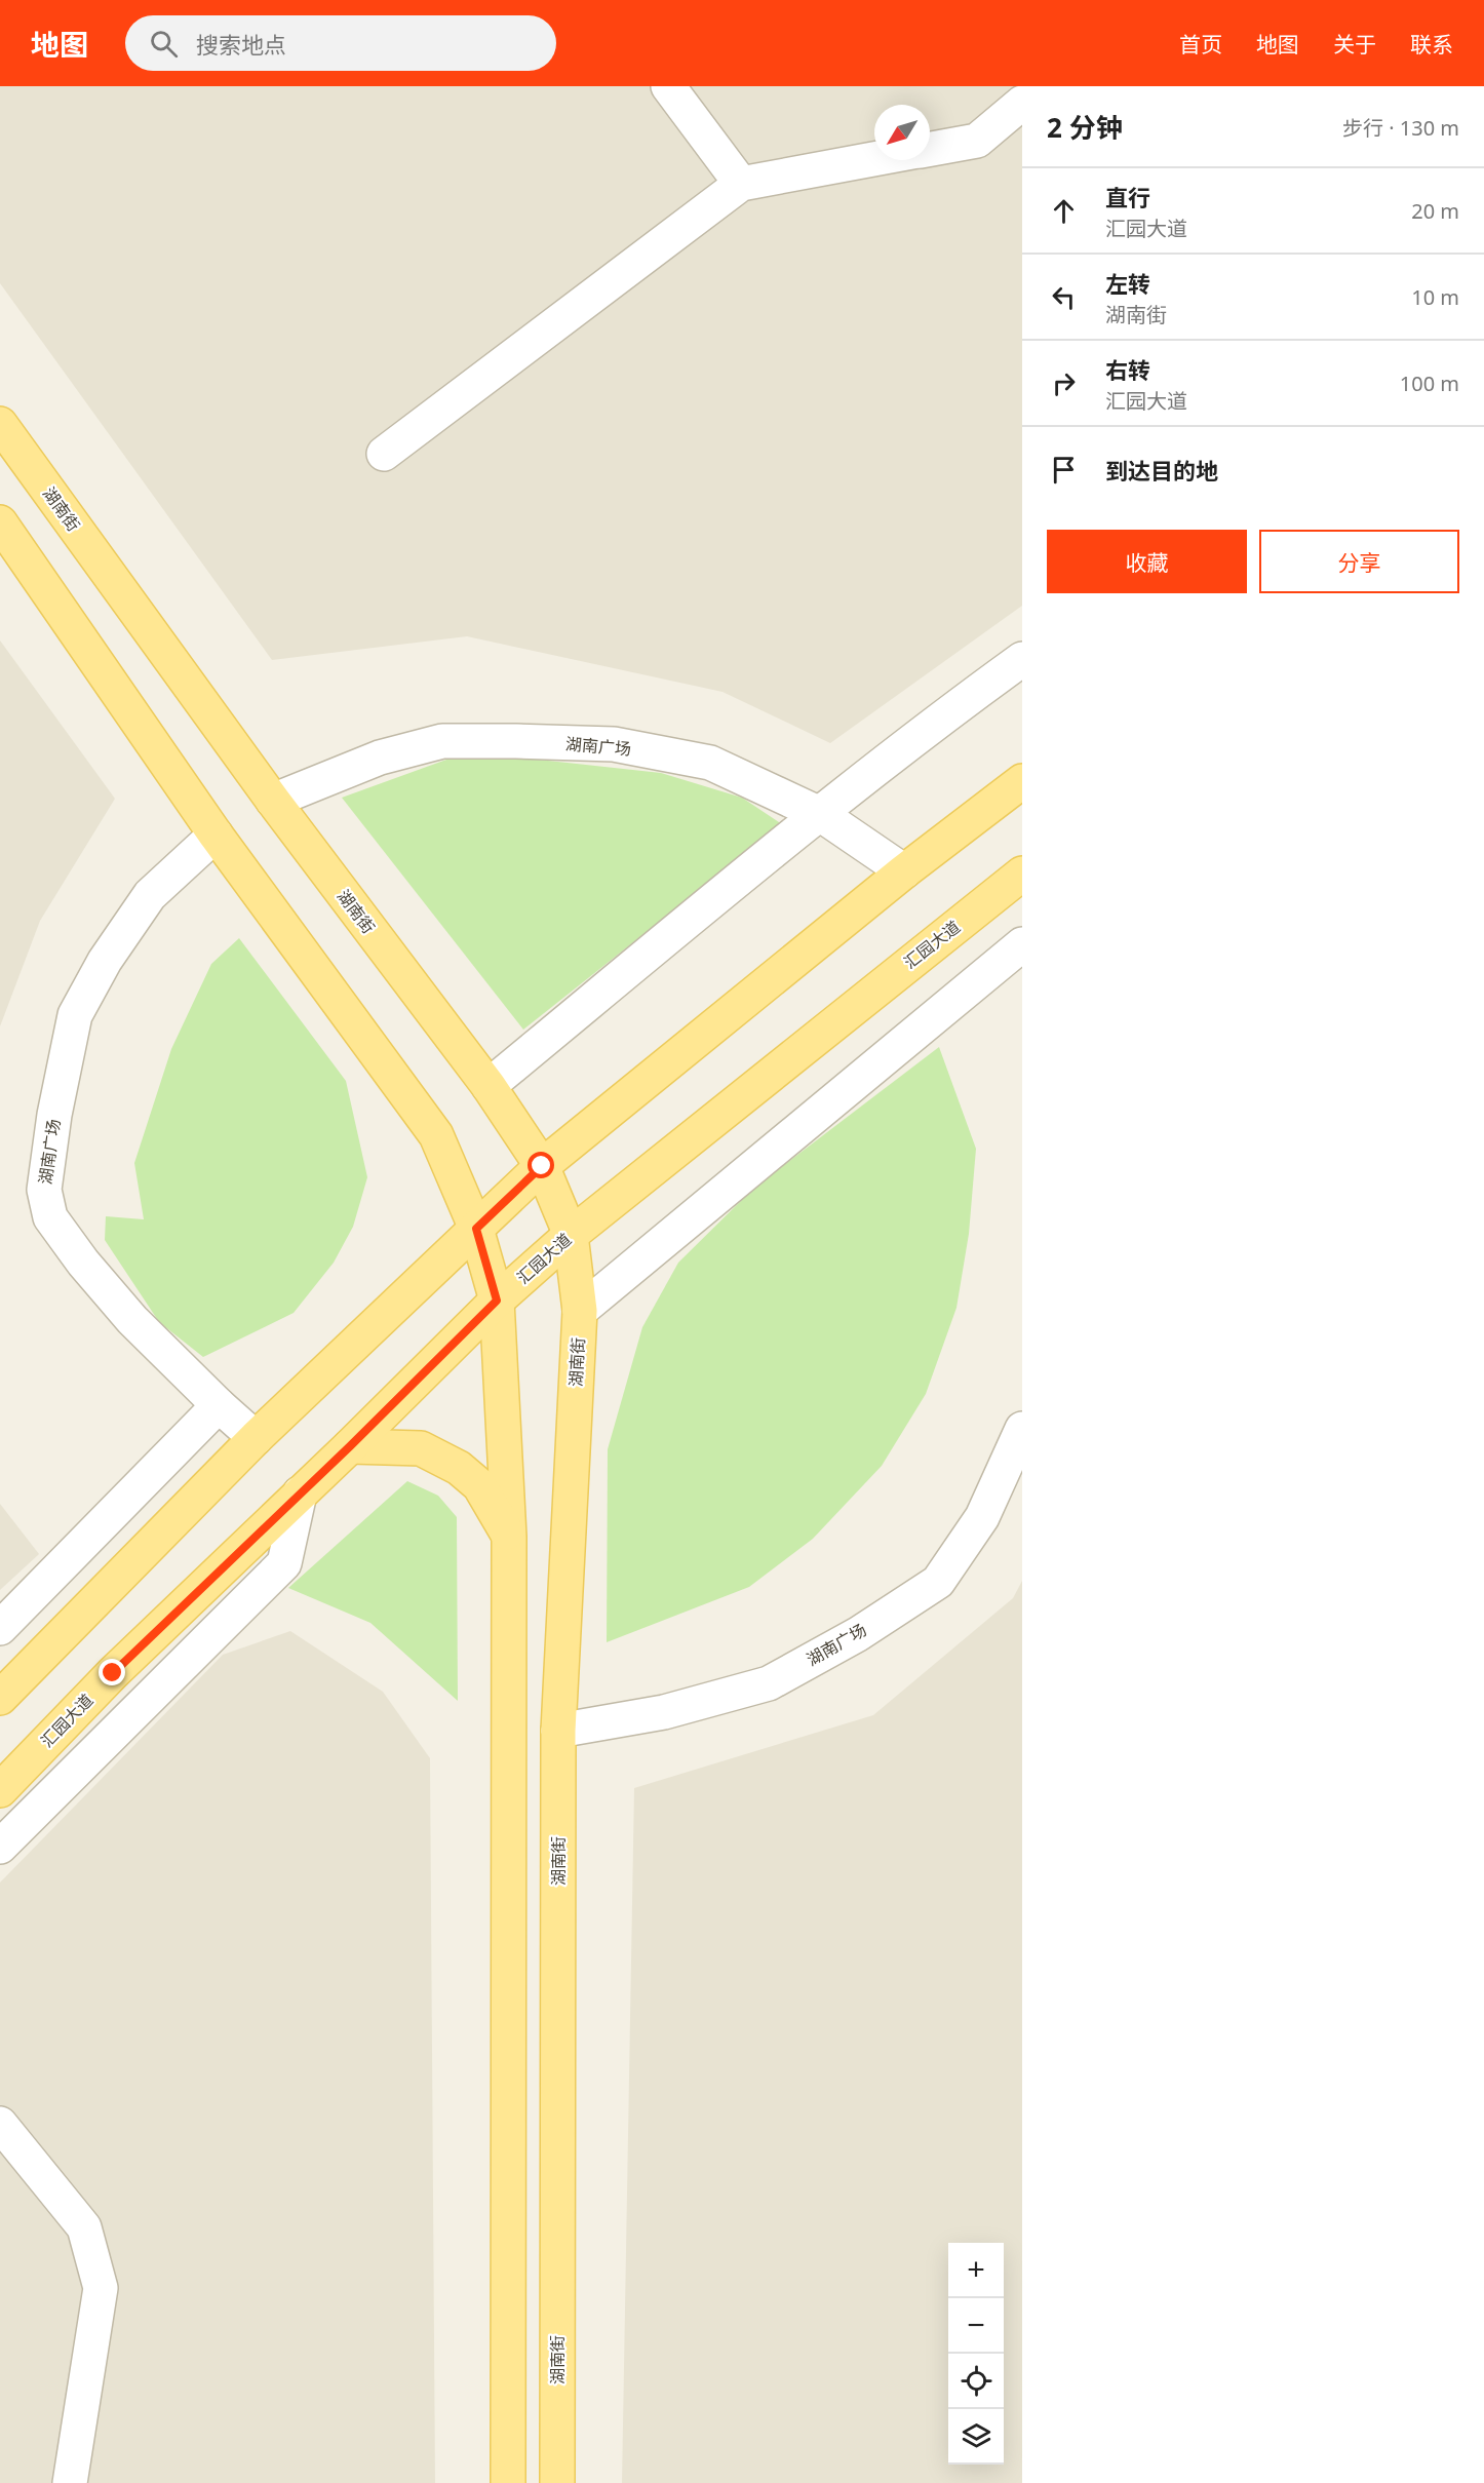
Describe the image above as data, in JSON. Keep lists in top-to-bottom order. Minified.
{"streets":{"main road":["湖南街","汇园大道"],"street":["湖南广场"]},"crossings":[["湖南街","湖南广场"],["湖南街","汇园大道"]],"north":"bottom left","page":{"header":"地图","search":"搜索地点","nav":["首页","地图","关于","联系"],"heading":["2 分钟","步行 · 130 m"],"list":[["直行","汇园大道","20 m"],["左转","湖南街","10 m"],["右转","汇园大道","100 m"],"到达目的地"],"buttons":["收藏","分享"],"map_buttons":["+","−"]}}
